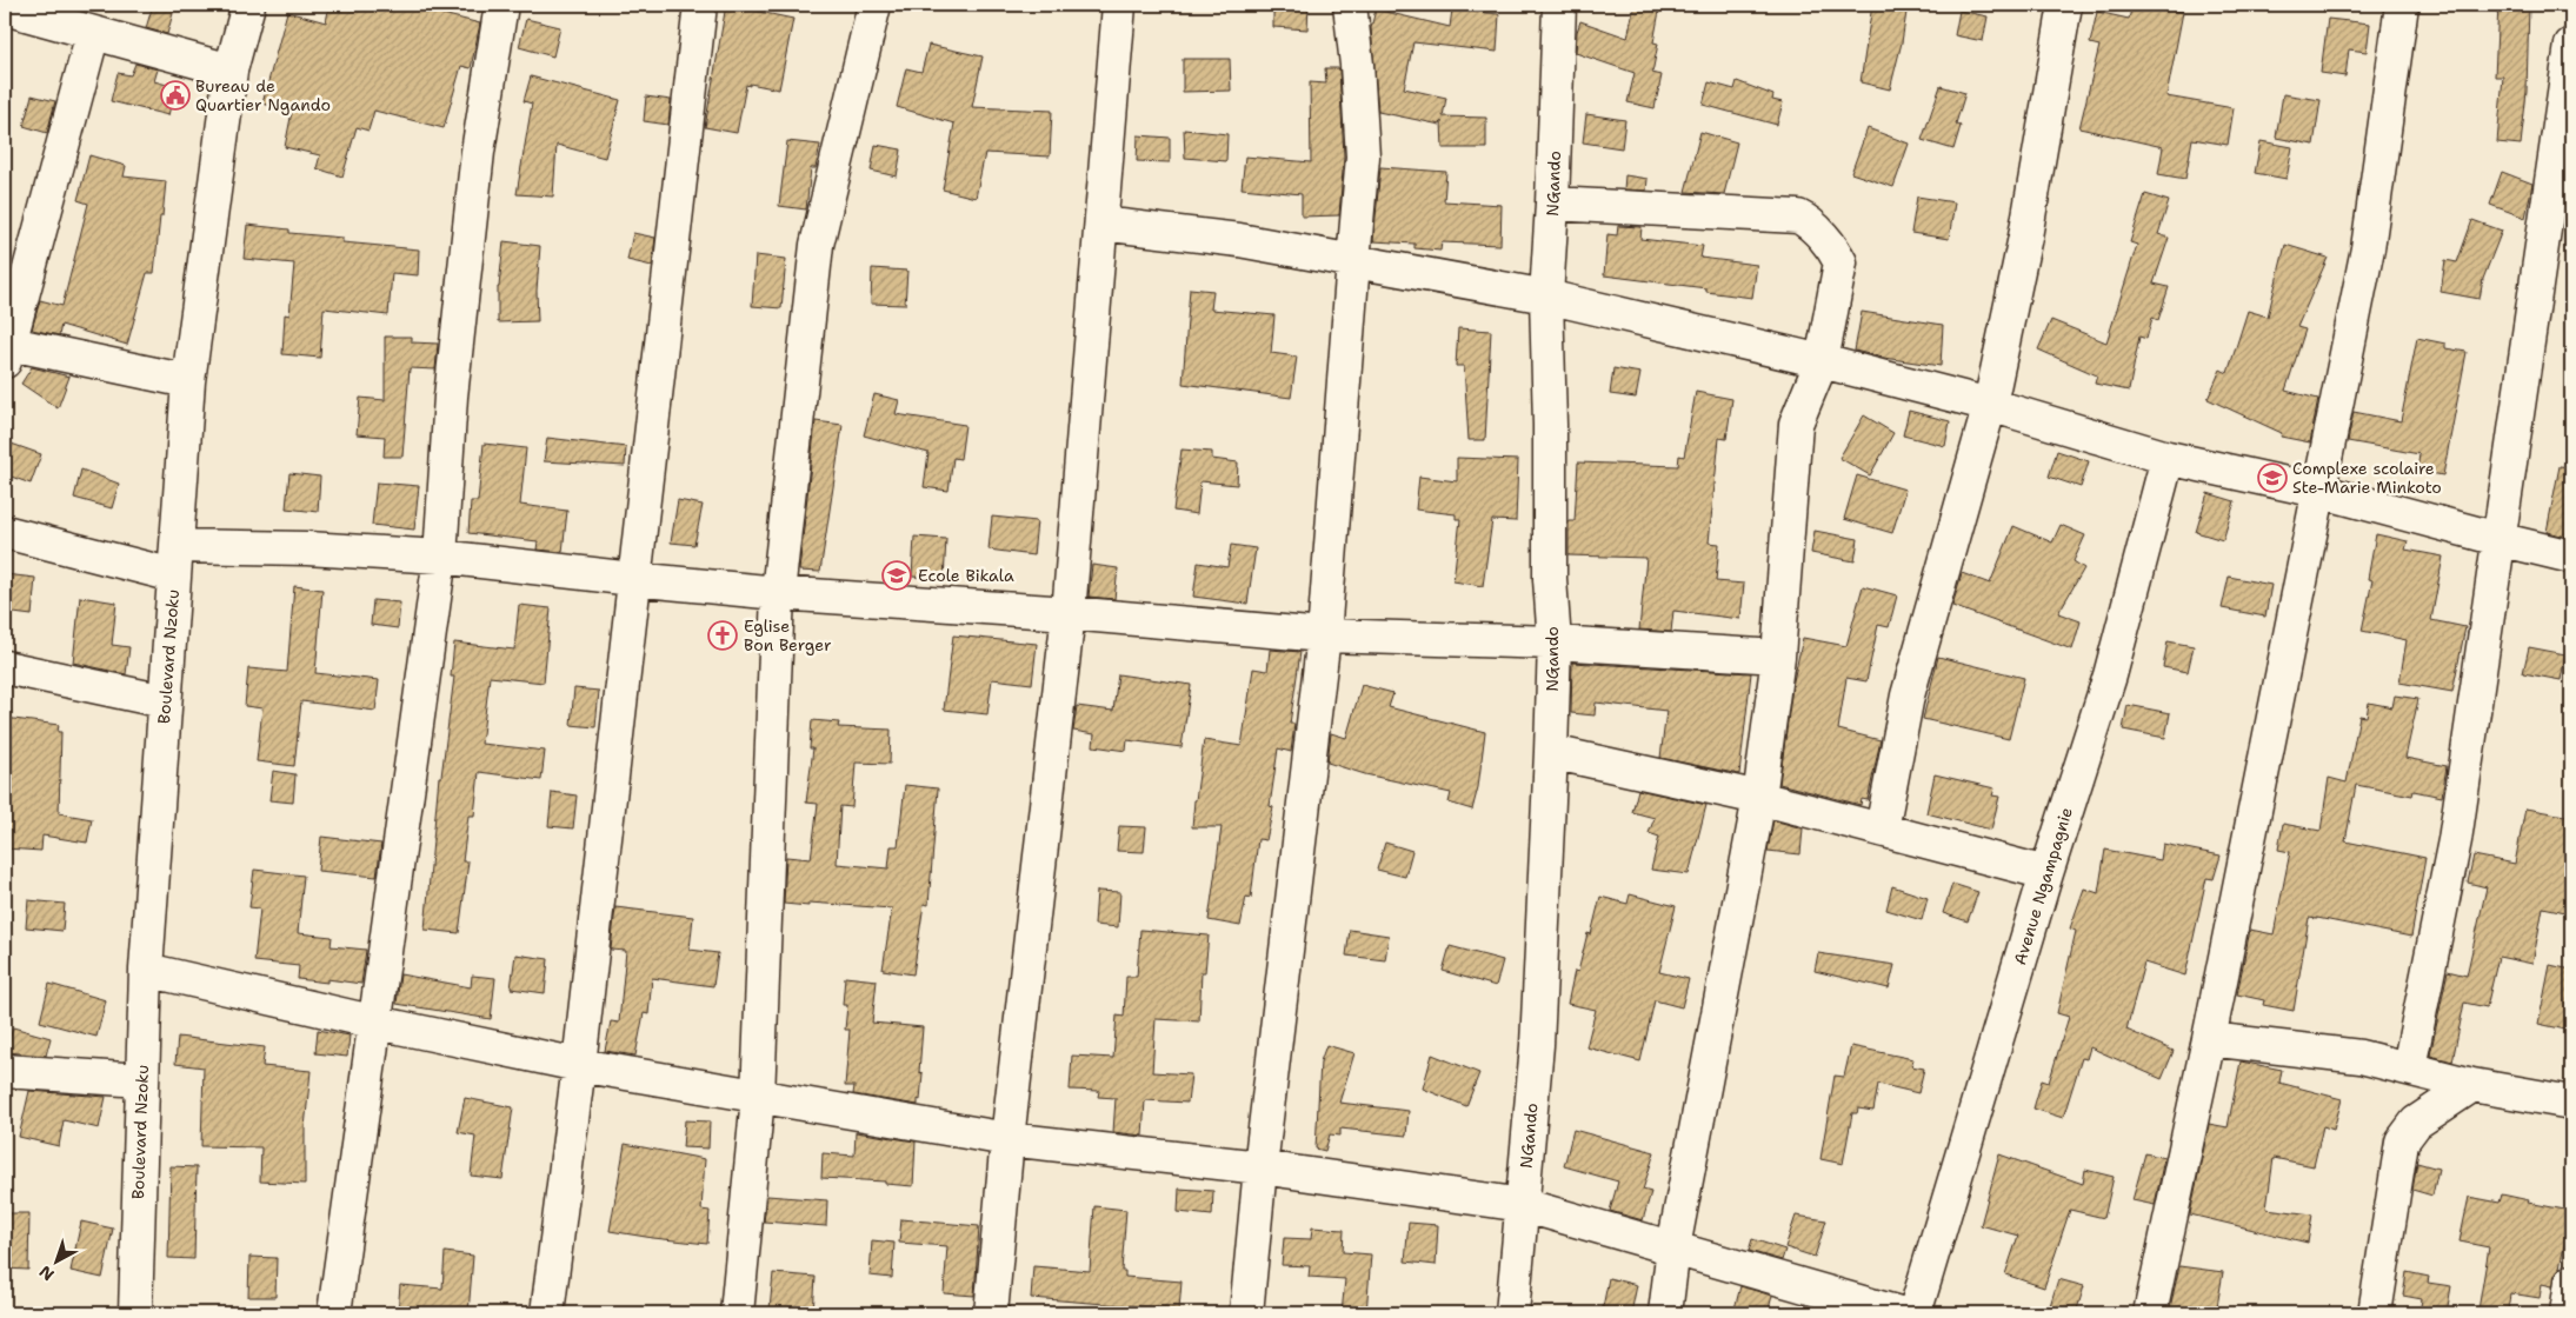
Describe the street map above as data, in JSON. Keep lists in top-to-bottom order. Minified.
{"streets":{"street":["NGando","Boulevard Nzoku","Avenue Ngampagnie"]},"places":{"public building":["Bureau de Quartier Ngando"],"school or university":["Complexe scolaire Ste-Marie Minkoto","Ecole Bikala"],"church":["Eglise Bon Berger"]},"north":"bottom left"}
